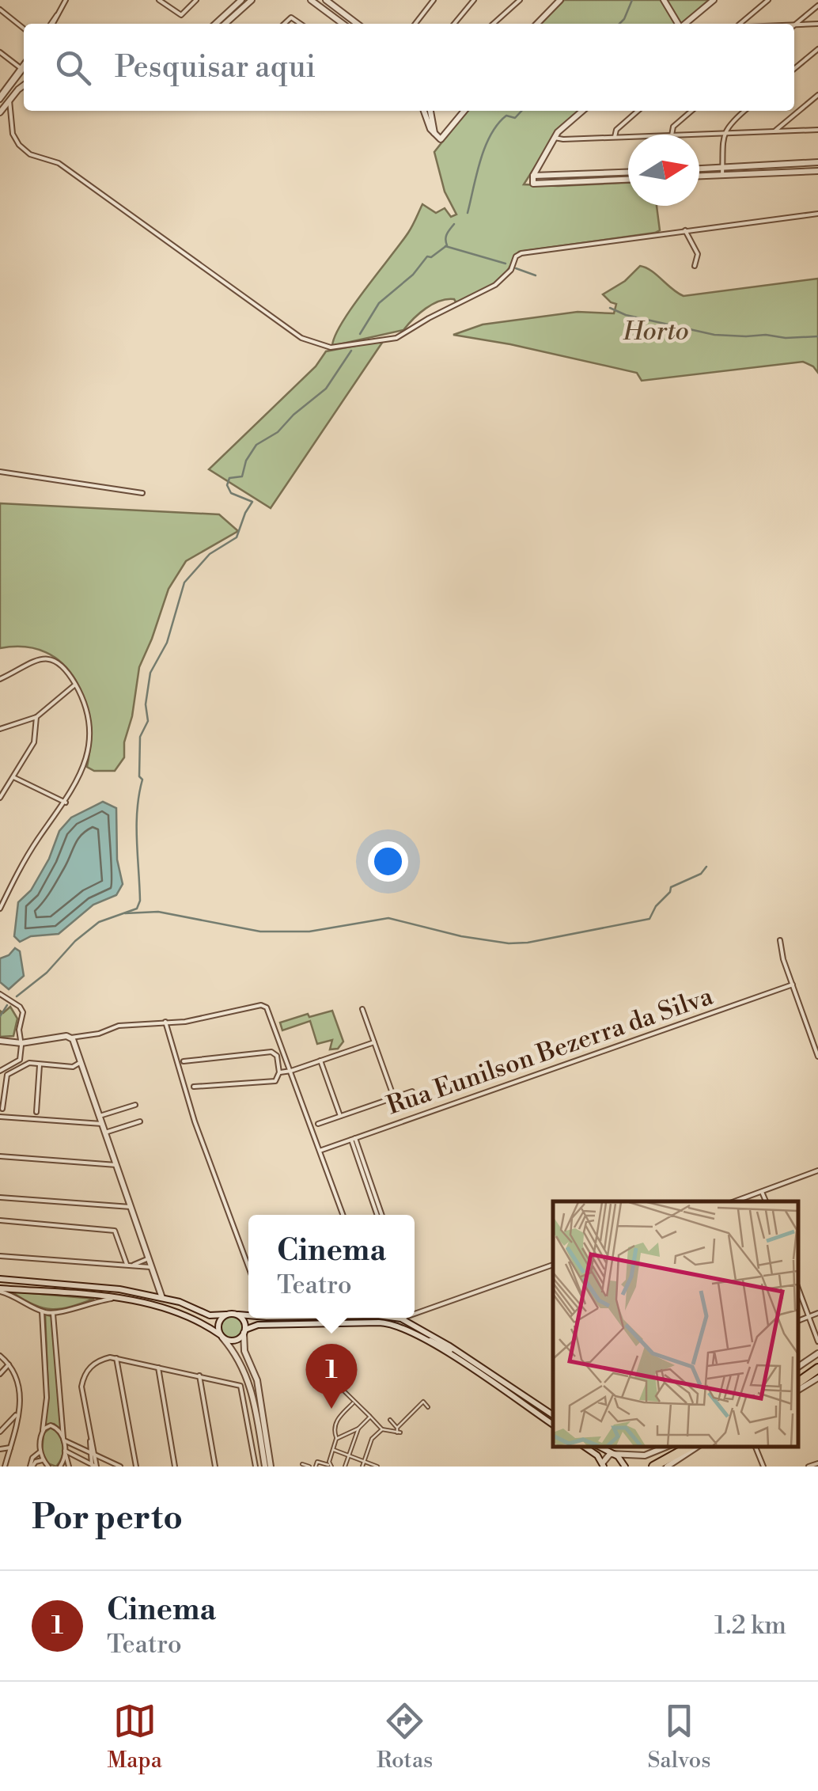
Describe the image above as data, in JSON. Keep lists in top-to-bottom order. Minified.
{"streets":{"street":["Rua Eunilson Bezerra da Silva"]},"parks":["Horto"],"north":"right","page":{"search":"Pesquisar aqui","popup":["Cinema","Teatro"],"pins":"1","heading":"Por perto","list":[{"mark":"1","name":"Cinema","note":"Teatro","value":"1.2 km"}],"nav":["Mapa","Rotas","Salvos"]}}
